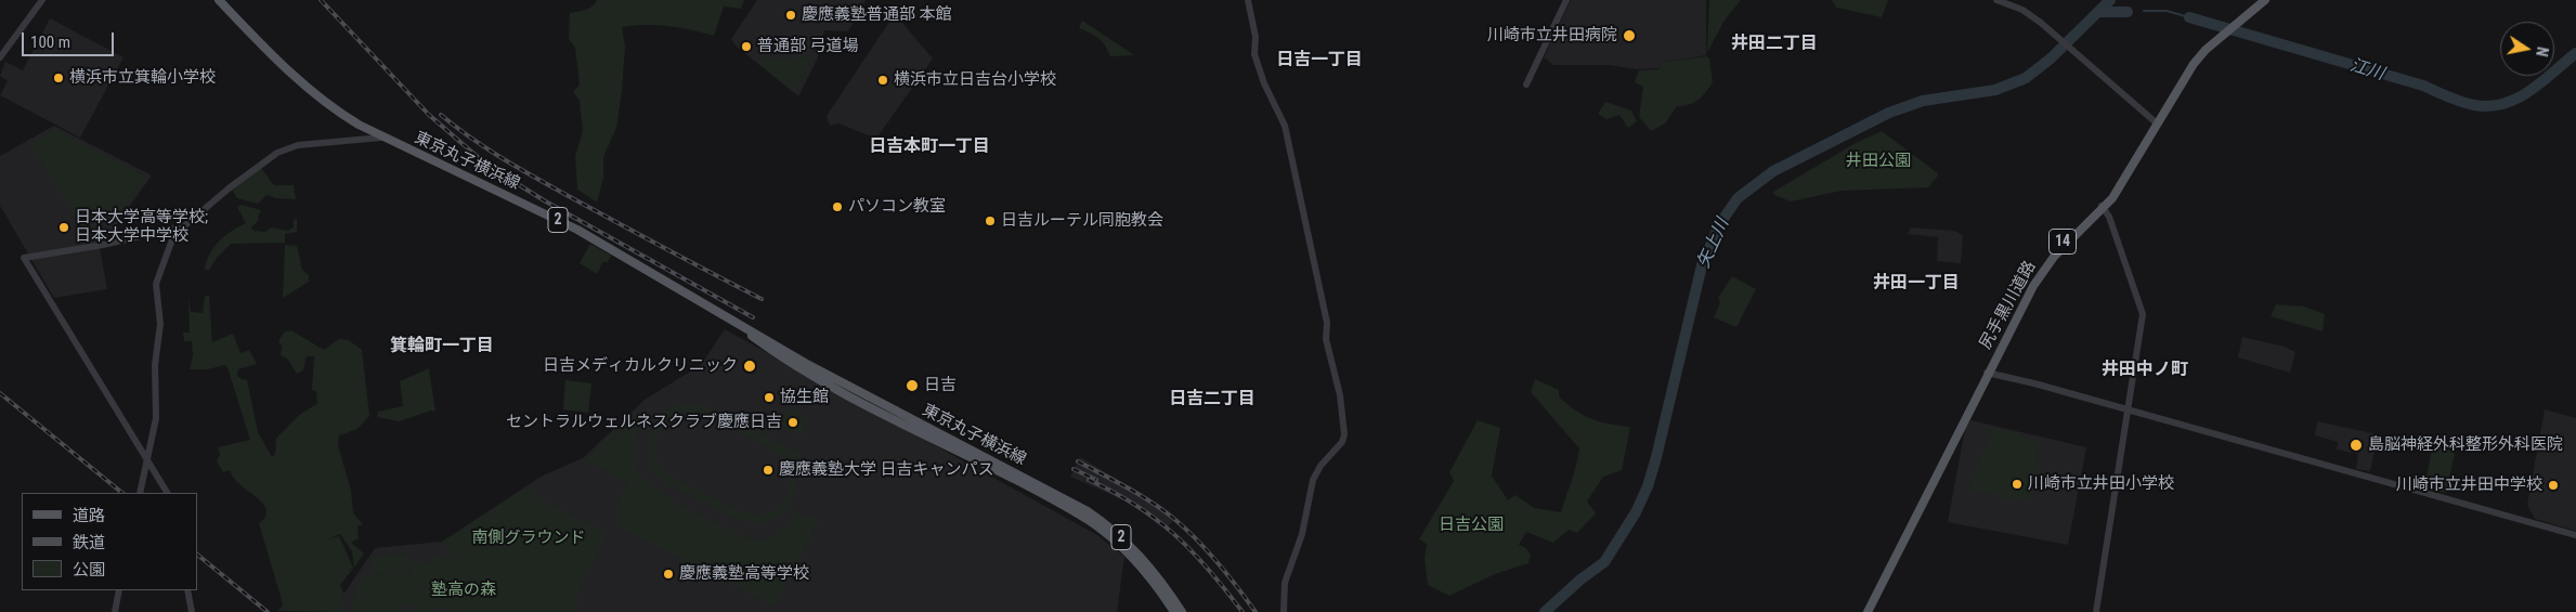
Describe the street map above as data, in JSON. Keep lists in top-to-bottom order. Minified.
{"streets":{"main road":["東京丸子横浜線","2","14","尻手黒川道路"]},"districts":["井田二丁目","日吉一丁目","日吉本町一丁目","井田一丁目","箕輪町一丁目","井田中ノ町","日吉二丁目"],"water":["江川","矢上川"],"parks":["井田公園","日吉公園","南側グラウンド","塾高の森"],"places":["慶應義塾普通部 本館","川崎市立井田病院","普通部 弓道場","横浜市立箕輪小学校","横浜市立日吉台小学校","パソコン教室","日吉ルーテル同胞教会","日本大学高等学校; 日本大学中学校","日吉メディカルクリニック","日吉","協生館","セントラルウェルネスクラブ慶應日吉","島脳神経外科整形外科医院","慶應義塾大学 日吉キャンパス","川崎市立井田小学校","川崎市立井田中学校","慶應義塾高等学校"],"legend":["道路","鉄道","公園"],"scale_bar":"100 m","north":"right"}
